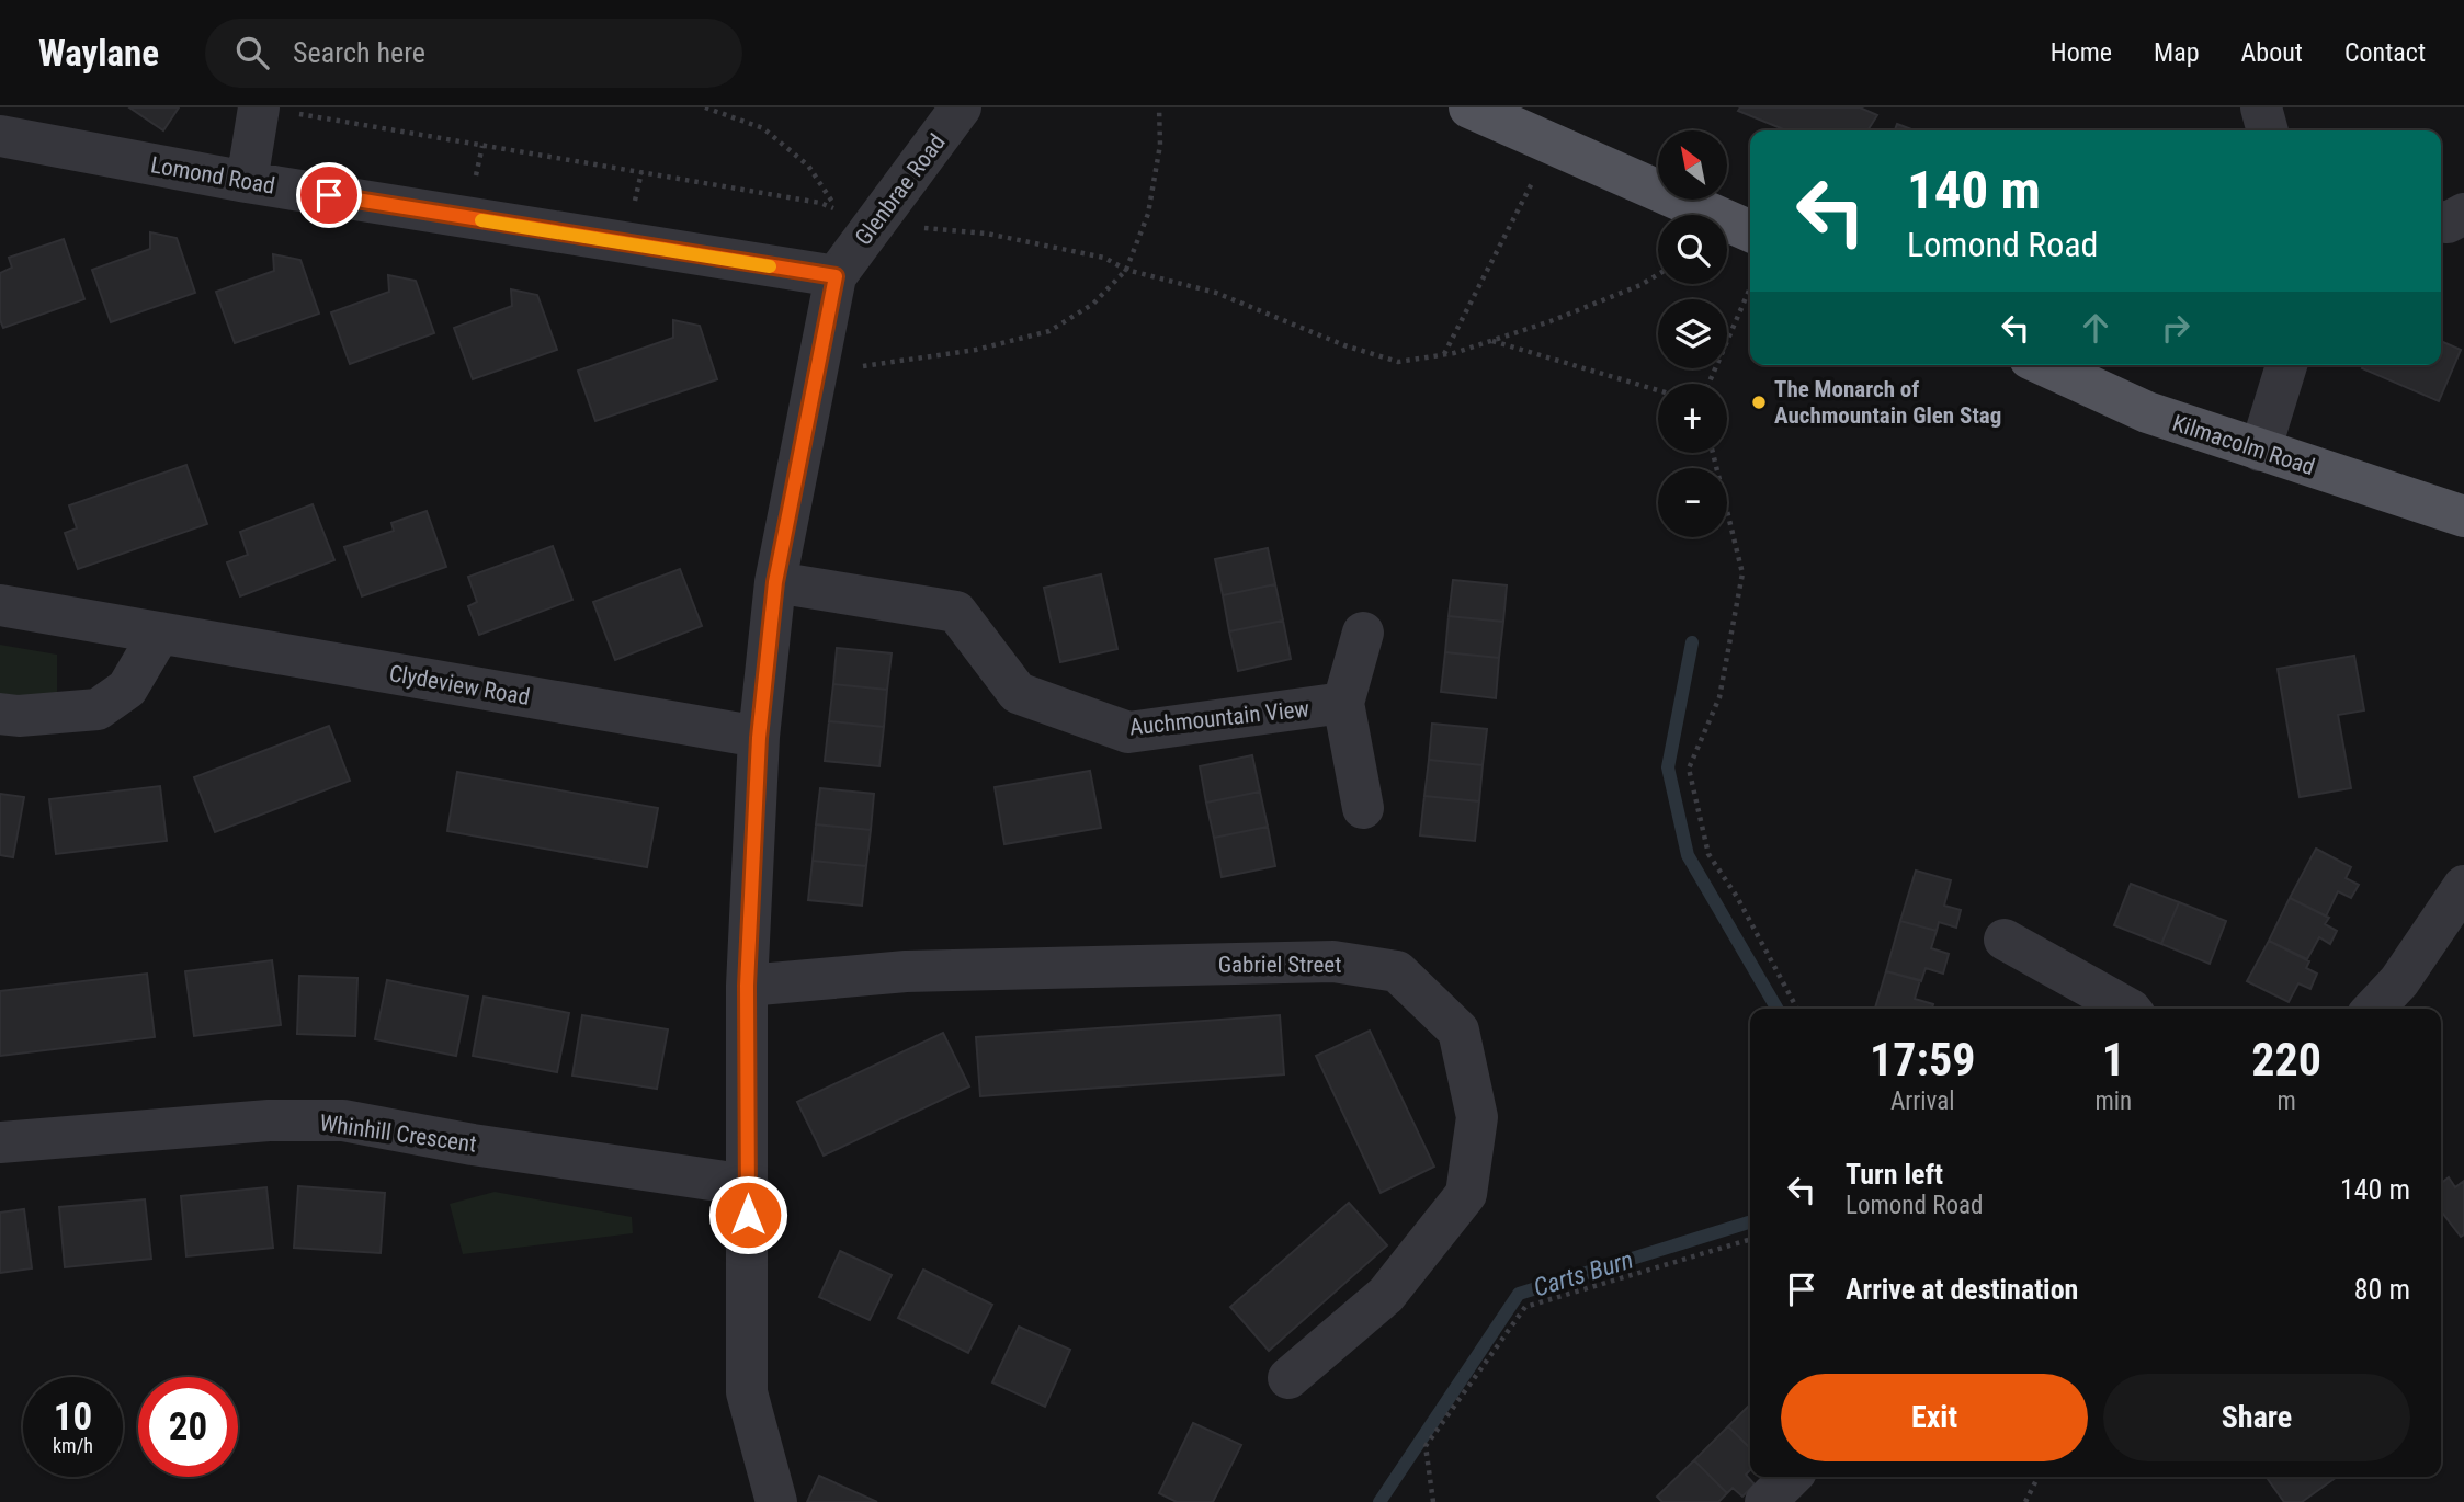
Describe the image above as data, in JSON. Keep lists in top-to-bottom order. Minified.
{"streets":{"main road":["Kilmacolm Road"],"street":["Lomond Road","Glenbrae Road","Clydeview Road","Auchmountain View","Gabriel Street","Whinhill Crescent"]},"crossings":[["Lomond Road","Glenbrae Road"],["Glenbrae Road","Clydeview Road"],["Glenbrae Road","Auchmountain View"],["Glenbrae Road","Gabriel Street"],["Glenbrae Road","Whinhill Crescent"]],"water":["Carts Burn"],"places":["The Monarch of Auchmountain Glen Stag"],"north":"top left","page":{"header":"Waylane","search":"Search here","nav":["Home","Map","About","Contact"],"map_buttons":["+","−"],"turn":["140 m","Lomond Road"],"eta":["17:59","Arrival","1","min","220","m"],"list":[{"name":"Turn left","note":"Lomond Road","value":"140 m"},{"name":"Arrive at destination","value":"80 m"}],"buttons":["Exit","Share"],"speed":"10 km/h","limit":"20"}}
